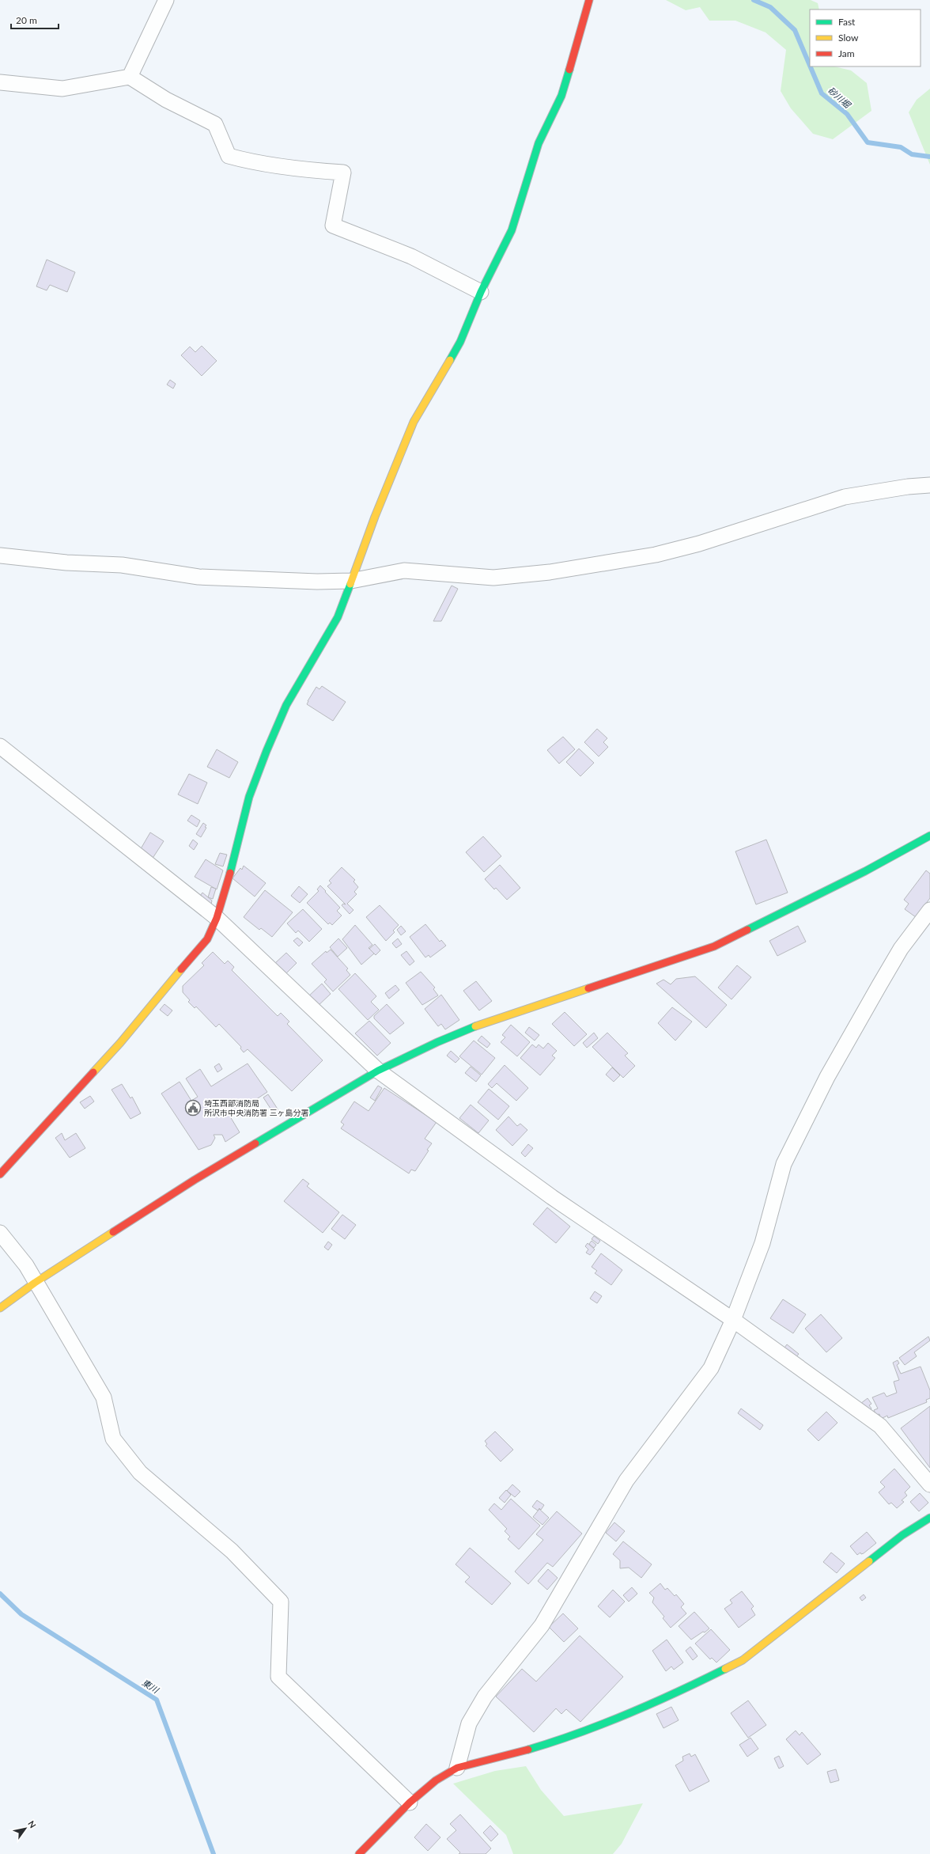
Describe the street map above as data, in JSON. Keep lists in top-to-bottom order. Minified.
{"water":["砂川堀","東川"],"places":{"public building":["埼玉西部消防局 所沢市中央消防署 三ヶ島分署"]},"legend":["Fast","Slow","Jam"],"scale_bar":"20 m","north":"top right"}
